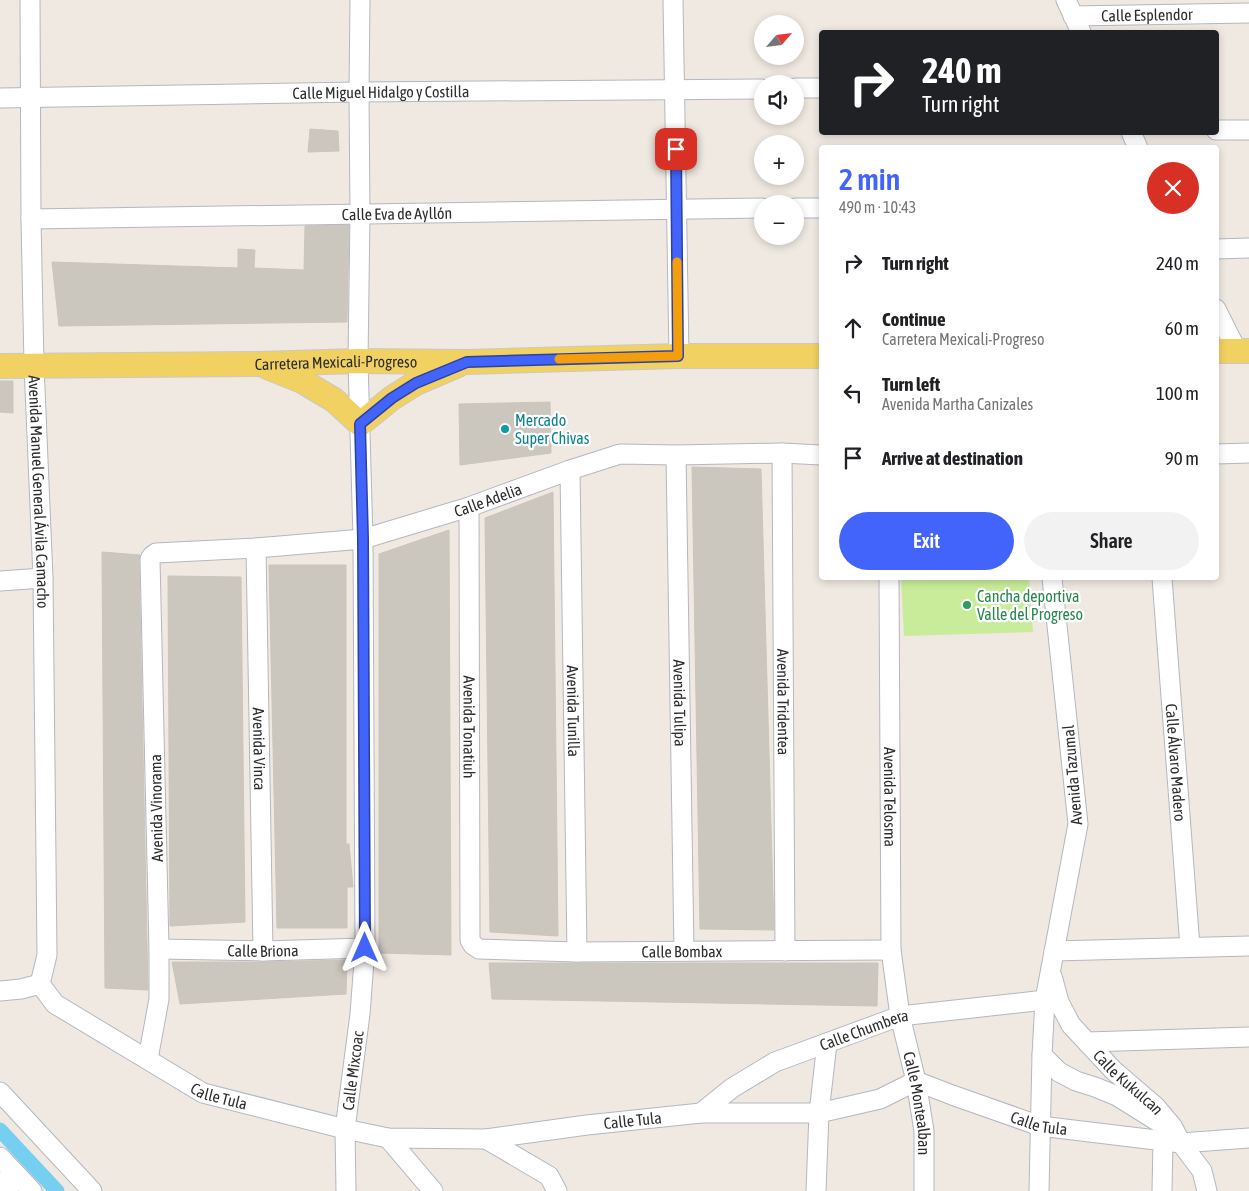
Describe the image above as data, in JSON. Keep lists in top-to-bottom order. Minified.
{"streets":{"main road":["Carretera Mexicali-Progreso"],"street":["Calle Esplendor","Calle Miguel Hidalgo y Costilla","Calle Eva de Ayllón","Avenida Manuel General Ávila Camacho","Calle Adelia","Avenida Tridentea","Avenida Tulipa","Avenida Tunilla","Avenida Tonatiuh","Avenida Vinca","Calle Álvaro Madero","Avenida Tazumal","Avenida Telosma","Avenida Vinorama","Calle Briona","Calle Bombax","Calle Chumbera","Calle Mixcoac","Calle Kukulcan","Calle Tula","Calle Montealban"]},"crossings":[["Calle Miguel Hidalgo y Costilla","Avenida Manuel General Ávila Camacho"],["Calle Miguel Hidalgo y Costilla","Calle Mixcoac"],["Calle Eva de Ayllón","Avenida Manuel General Ávila Camacho"],["Calle Eva de Ayllón","Calle Mixcoac"],["Carretera Mexicali-Progreso","Avenida Manuel General Ávila Camacho"],["Carretera Mexicali-Progreso","Calle Mixcoac"],["Avenida Manuel General Ávila Camacho","Calle Tula"],["Calle Adelia","Avenida Tridentea"],["Calle Adelia","Avenida Tulipa"],["Calle Adelia","Avenida Tunilla"],["Calle Adelia","Avenida Tonatiuh"],["Calle Adelia","Avenida Vinca"],["Calle Adelia","Avenida Vinorama"],["Calle Adelia","Calle Mixcoac"],["Avenida Tridentea","Calle Bombax"],["Avenida Tulipa","Calle Bombax"],["Avenida Tunilla","Calle Bombax"],["Avenida Tonatiuh","Calle Bombax"],["Avenida Vinca","Calle Briona"],["Avenida Tazumal","Calle Chumbera"],["Avenida Tazumal","Calle Kukulcan"],["Avenida Tazumal","Calle Tula"],["Avenida Telosma","Calle Bombax"],["Avenida Telosma","Calle Chumbera"],["Avenida Telosma","Calle Montealban"],["Avenida Vinorama","Calle Briona"],["Avenida Vinorama","Calle Tula"],["Calle Briona","Calle Mixcoac"],["Calle Chumbera","Calle Tula"],["Calle Chumbera","Calle Montealban"],["Calle Mixcoac","Calle Tula"],["Calle Kukulcan","Calle Tula"],["Calle Tula","Calle Montealban"]],"places":["Mercado Super Chivas","Cancha deportiva Valle del Progreso"],"north":"top right","page":{"map_buttons":["+","−"],"turn":["240 m","Turn right"],"heading":["2 min","490 m · 10:43"],"list":[{"name":"Turn right","value":"240 m"},{"name":"Continue","note":"Carretera Mexicali-Progreso","value":"60 m"},{"name":"Turn left","note":"Avenida Martha Canizales","value":"100 m"},{"name":"Arrive at destination","value":"90 m"}],"buttons":["Exit","Share"]}}
